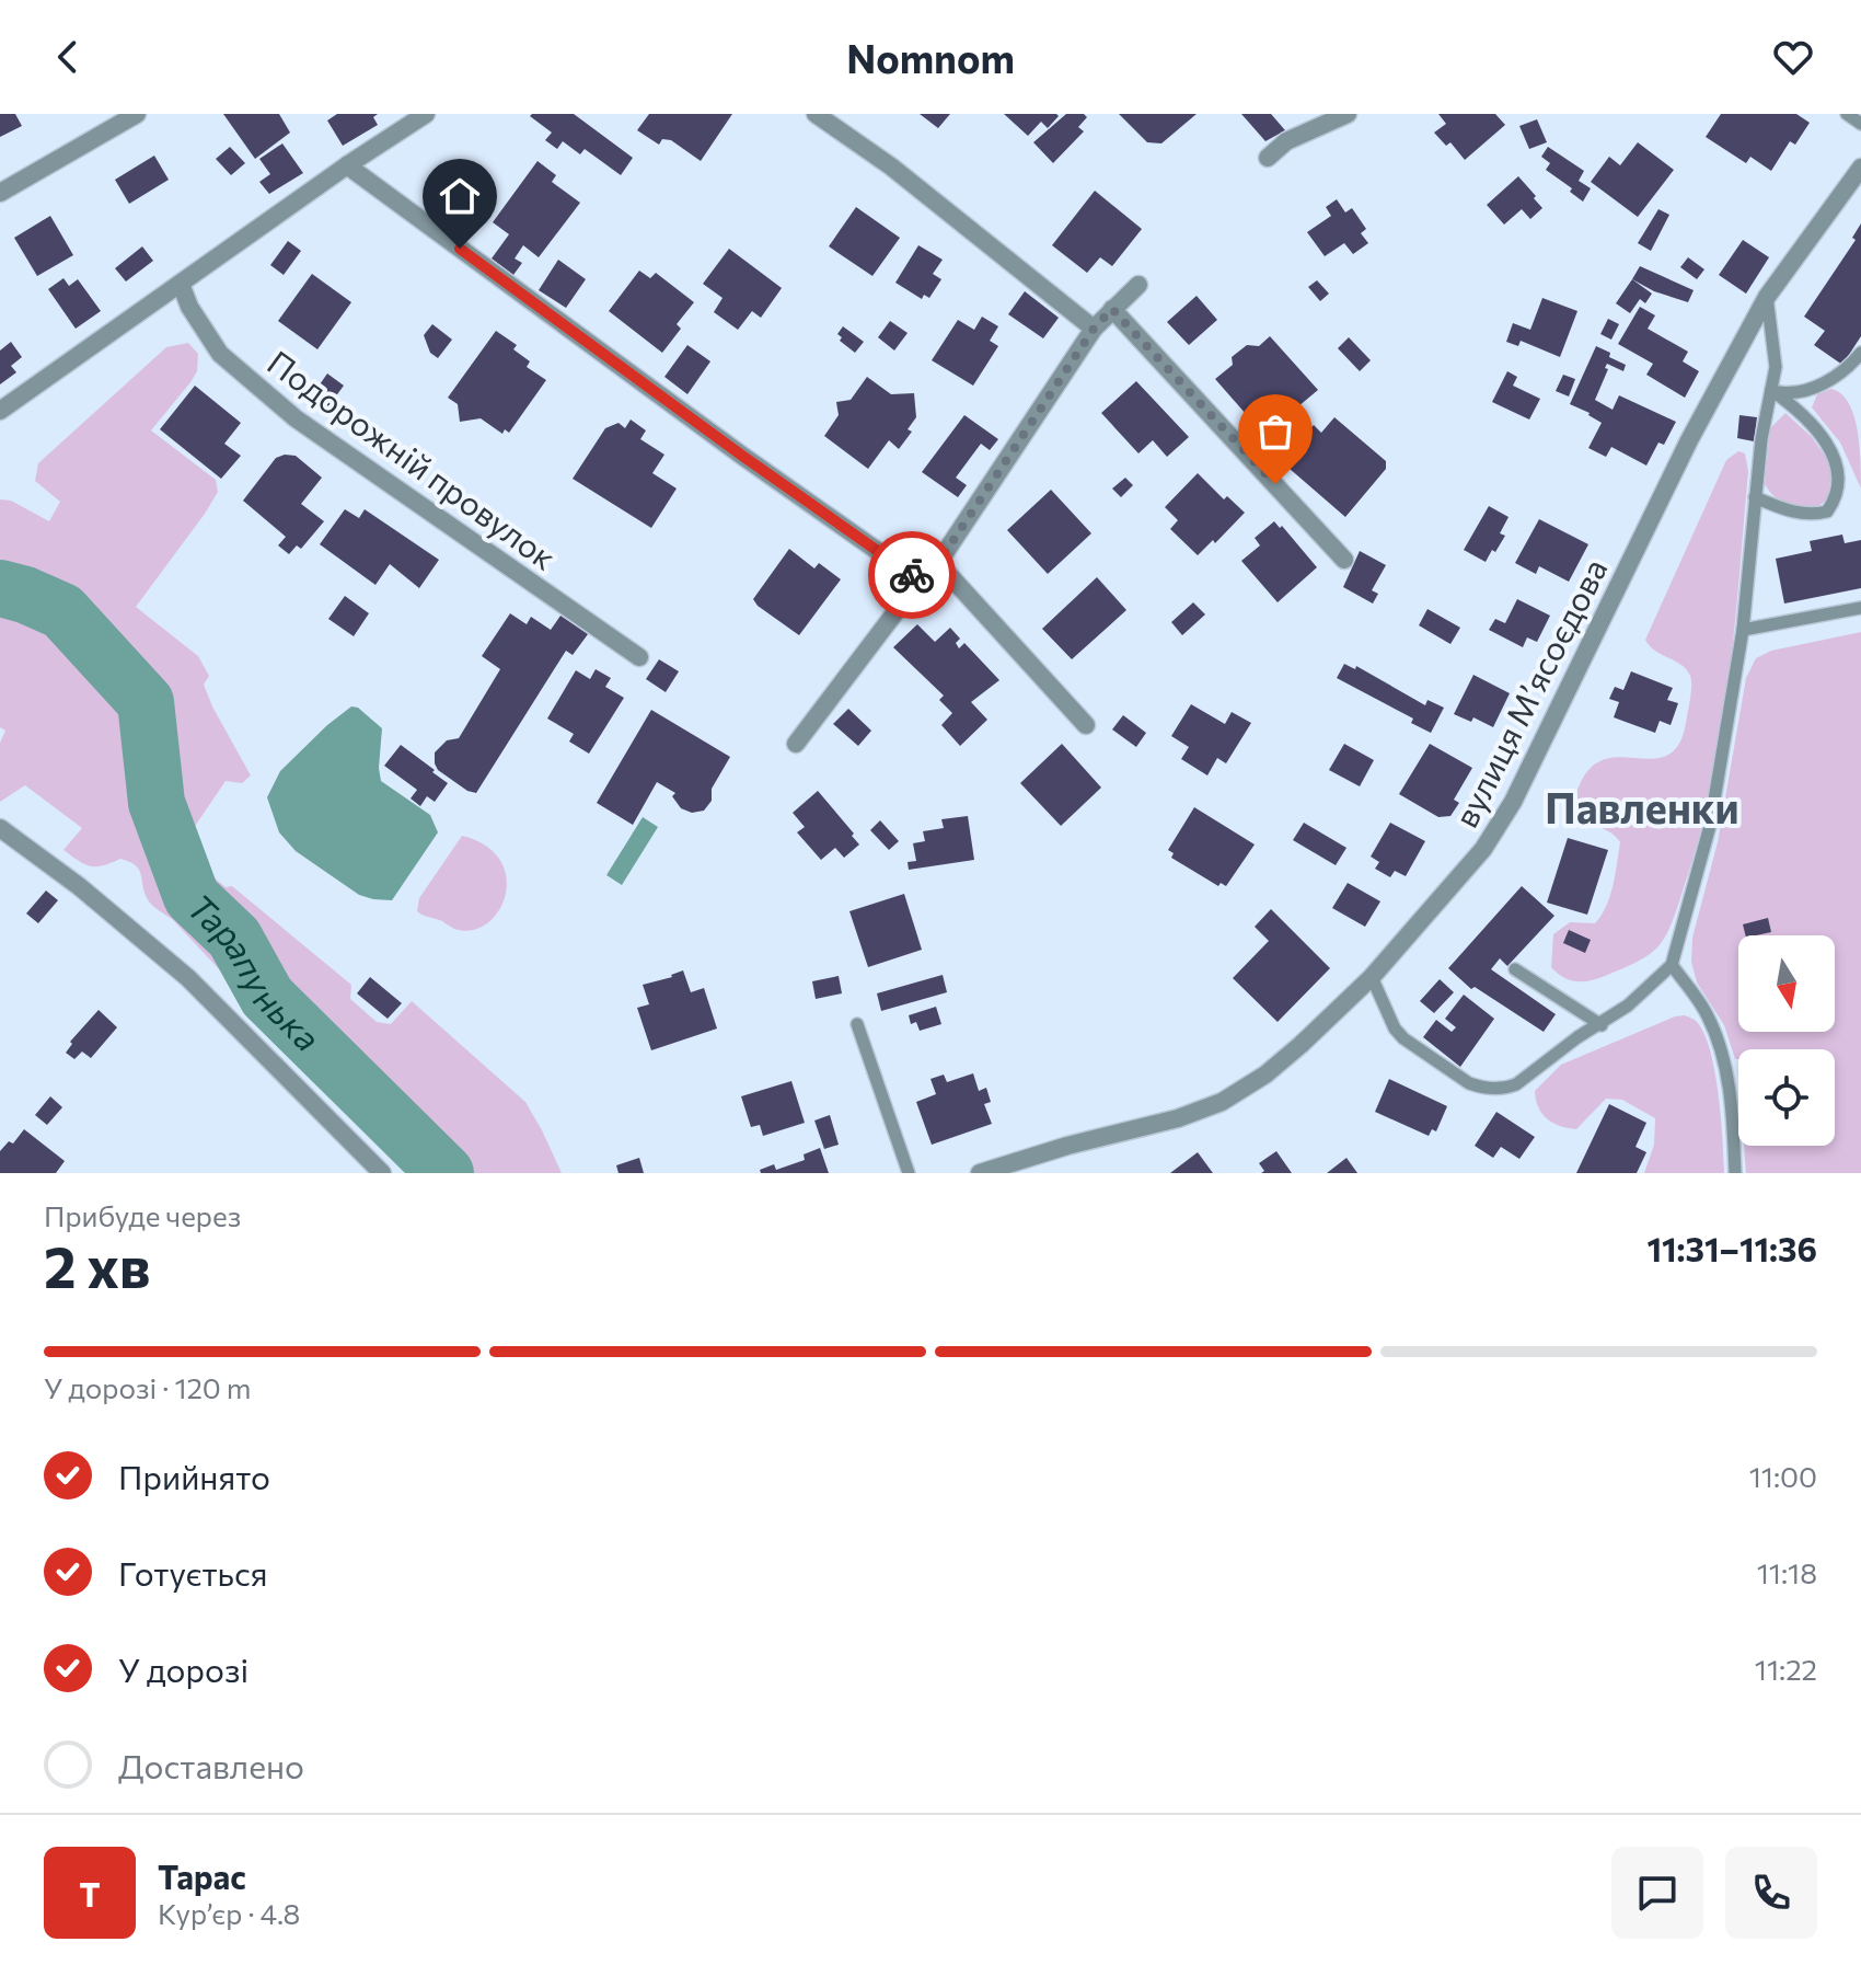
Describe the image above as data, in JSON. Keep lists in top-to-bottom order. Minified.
{"streets":{"street":["Подорожній провулок","вулиця Мʼясоєдова"]},"districts":["Павленки"],"water":["Тарапунька"],"north":"bottom","page":{"header":"Nomnom","heading":["2 хв","Прибуде через","11:31–11:36"],"panel":["Тарас","Кур’єр · 4.8"],"bar":"У дорозі · 120 m","list":[["Прийнято","11:00"],["Готується","11:18"],["У дорозі","11:22"],"Доставлено"],"round":"Т"}}
